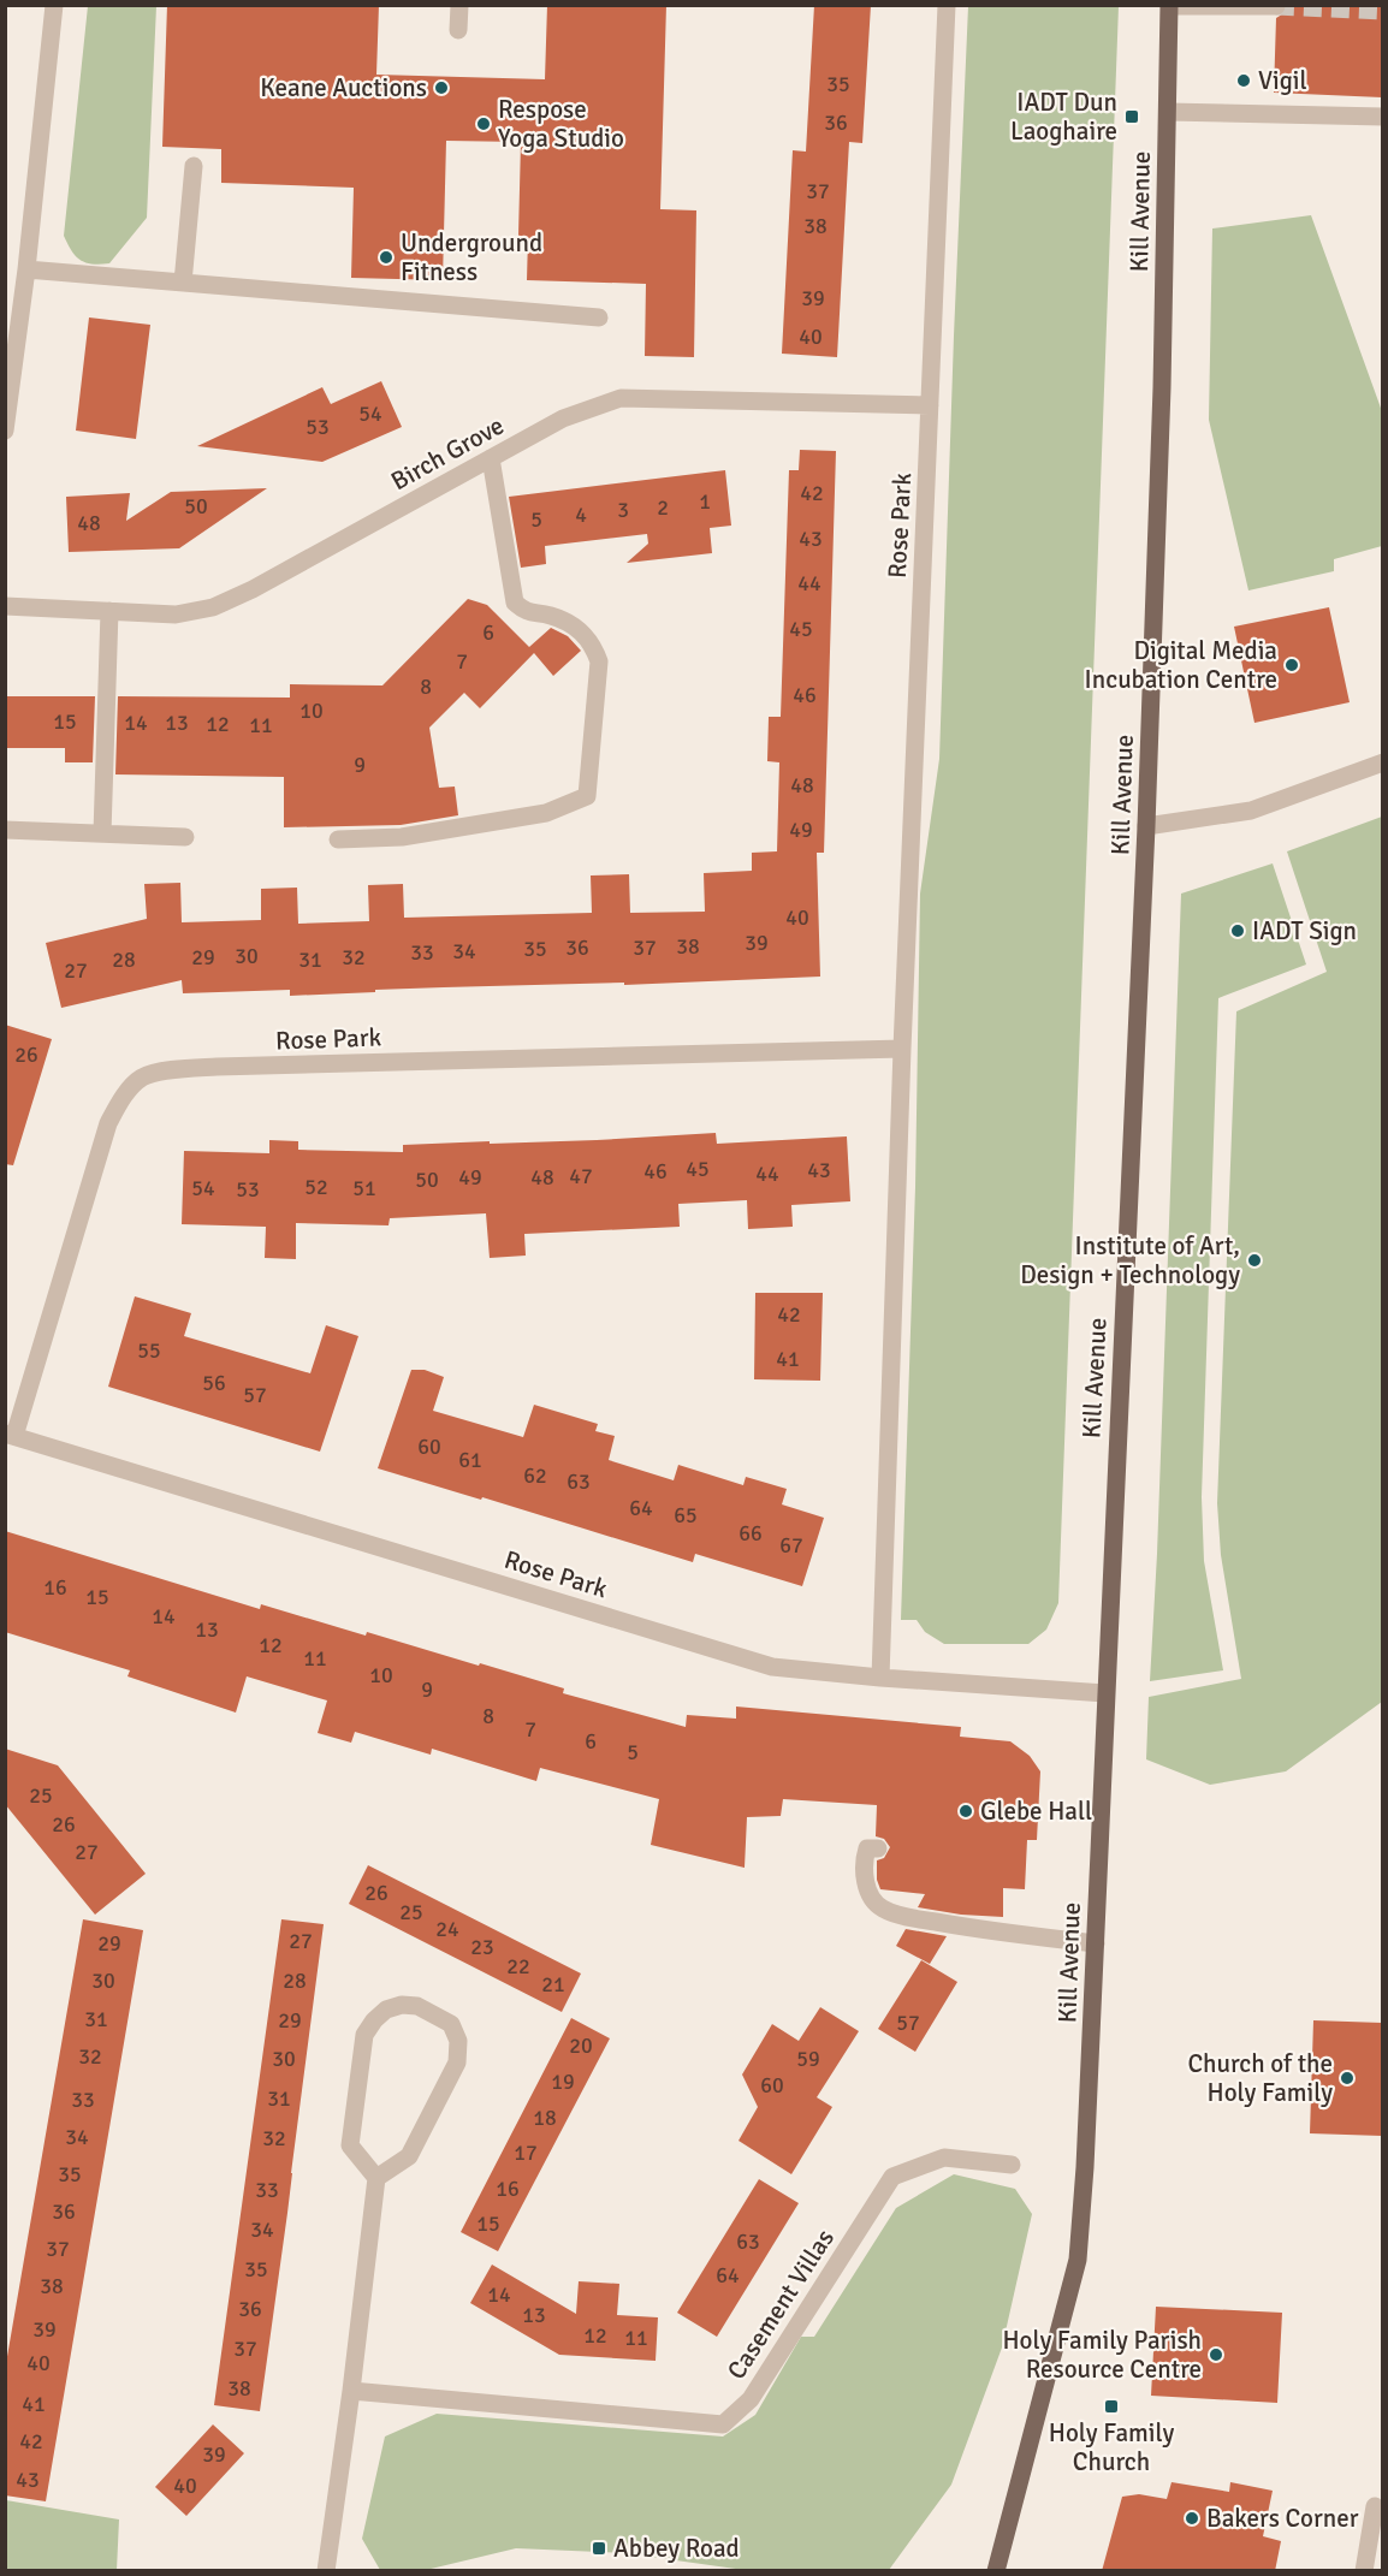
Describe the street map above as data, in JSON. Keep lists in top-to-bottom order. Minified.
{"streets":{"main road":["Kill Avenue"],"street":["Birch Grove","Rose Park","Casement Villas"]},"crossings":[["Kill Avenue","Rose Park"],["Birch Grove","Rose Park"]],"places":{"other":["Vigil","Keane Auctions","Respose Yoga Studio","Underground Fitness","Digital Media Incubation Centre","IADT Sign","Institute of Art, Design + Technology","Glebe Hall","Church of the Holy Family","Holy Family Parish Resource Centre","Bakers Corner"],"transit":["IADT Dun Laoghaire","Holy Family Church","Abbey Road"]},"house_numbers":["35","36","37","38","39","40","54","53","42","1","50","2","3","4","5","48","43","44","45","6","7","8","46","10","15","14","13","12","11","9","48","49","40","39","38","36","37","35","34","33","30","29","32","28","31","27","26","45","43","46","44","47","49","48","50","52","54","51","53","42","55","41","56","57","60","61","62","63","64","65","66","67","16","15","14","13","12","11","10","9","8","7","6","5","25","26","27","26","25","24","27","29","23","22","30","28","21","31","29","57","20","32","30","59","19","60","31","33","18","34","32","17","35","16","33","36","15","34","63","37","35","64","38","14","36","13","39","12","11","37","40","38","41","42","39","43","40"]}
